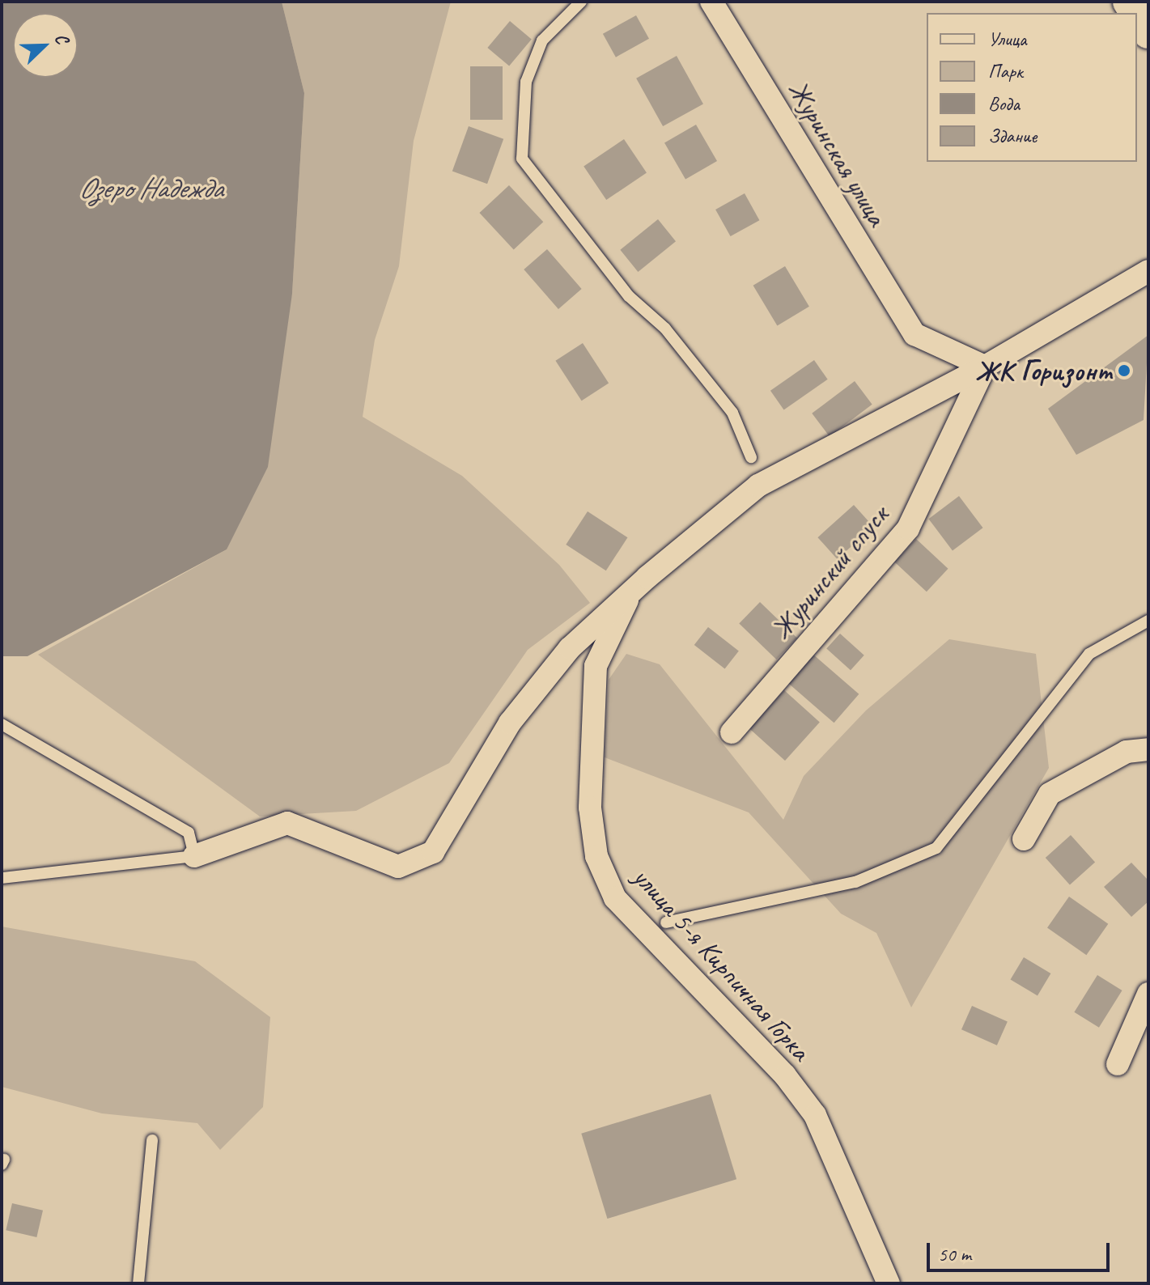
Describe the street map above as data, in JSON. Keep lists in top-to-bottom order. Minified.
{"streets":{"street":["Журинская улица","Журинский спуск","улица 5-я Кирпичная Горка"]},"crossings":[["Журинская улица","Журинский спуск"]],"water":["Озеро Надежда"],"places":["ЖК Горизонт"],"legend":["Улица","Парк","Вода","Здание"],"scale_bar":"50 m","north":"top right"}
